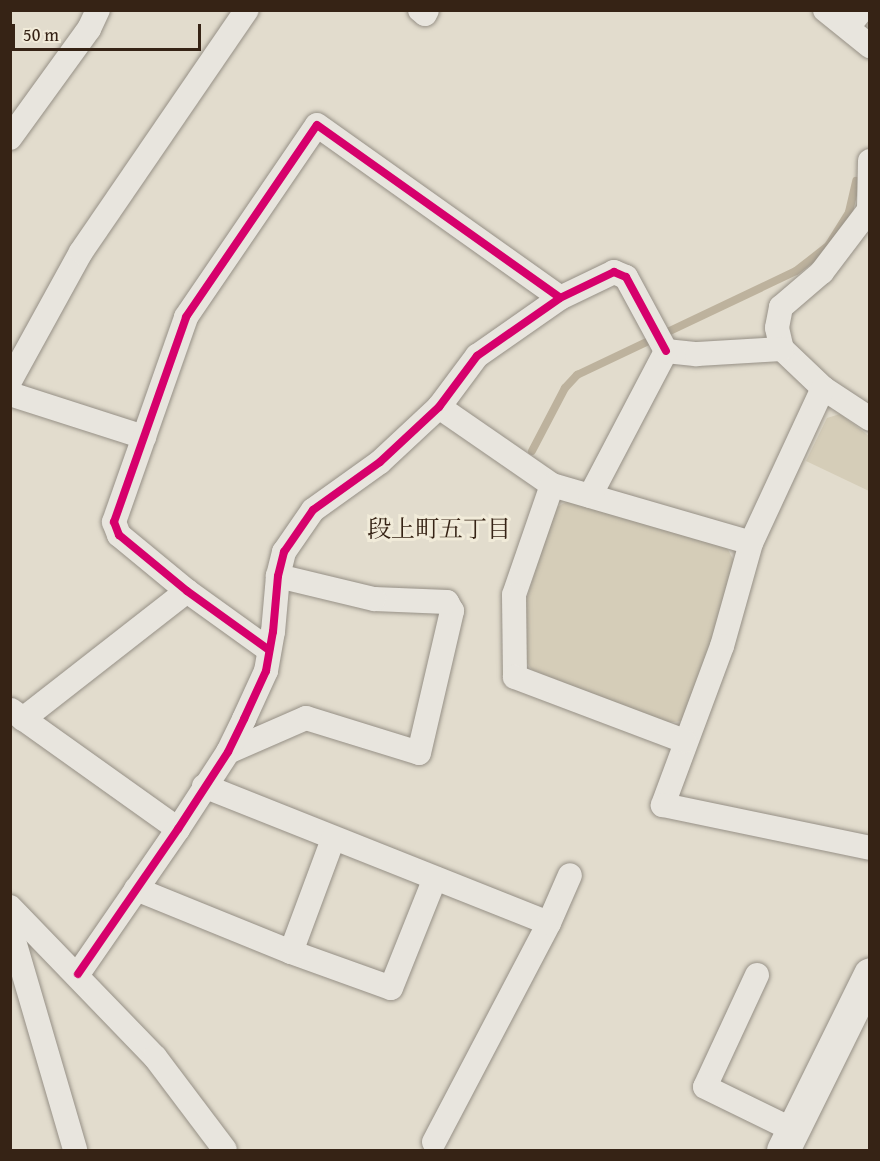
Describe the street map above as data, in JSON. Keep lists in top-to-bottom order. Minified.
{"districts":["段上町五丁目"],"scale_bar":"50 m"}
